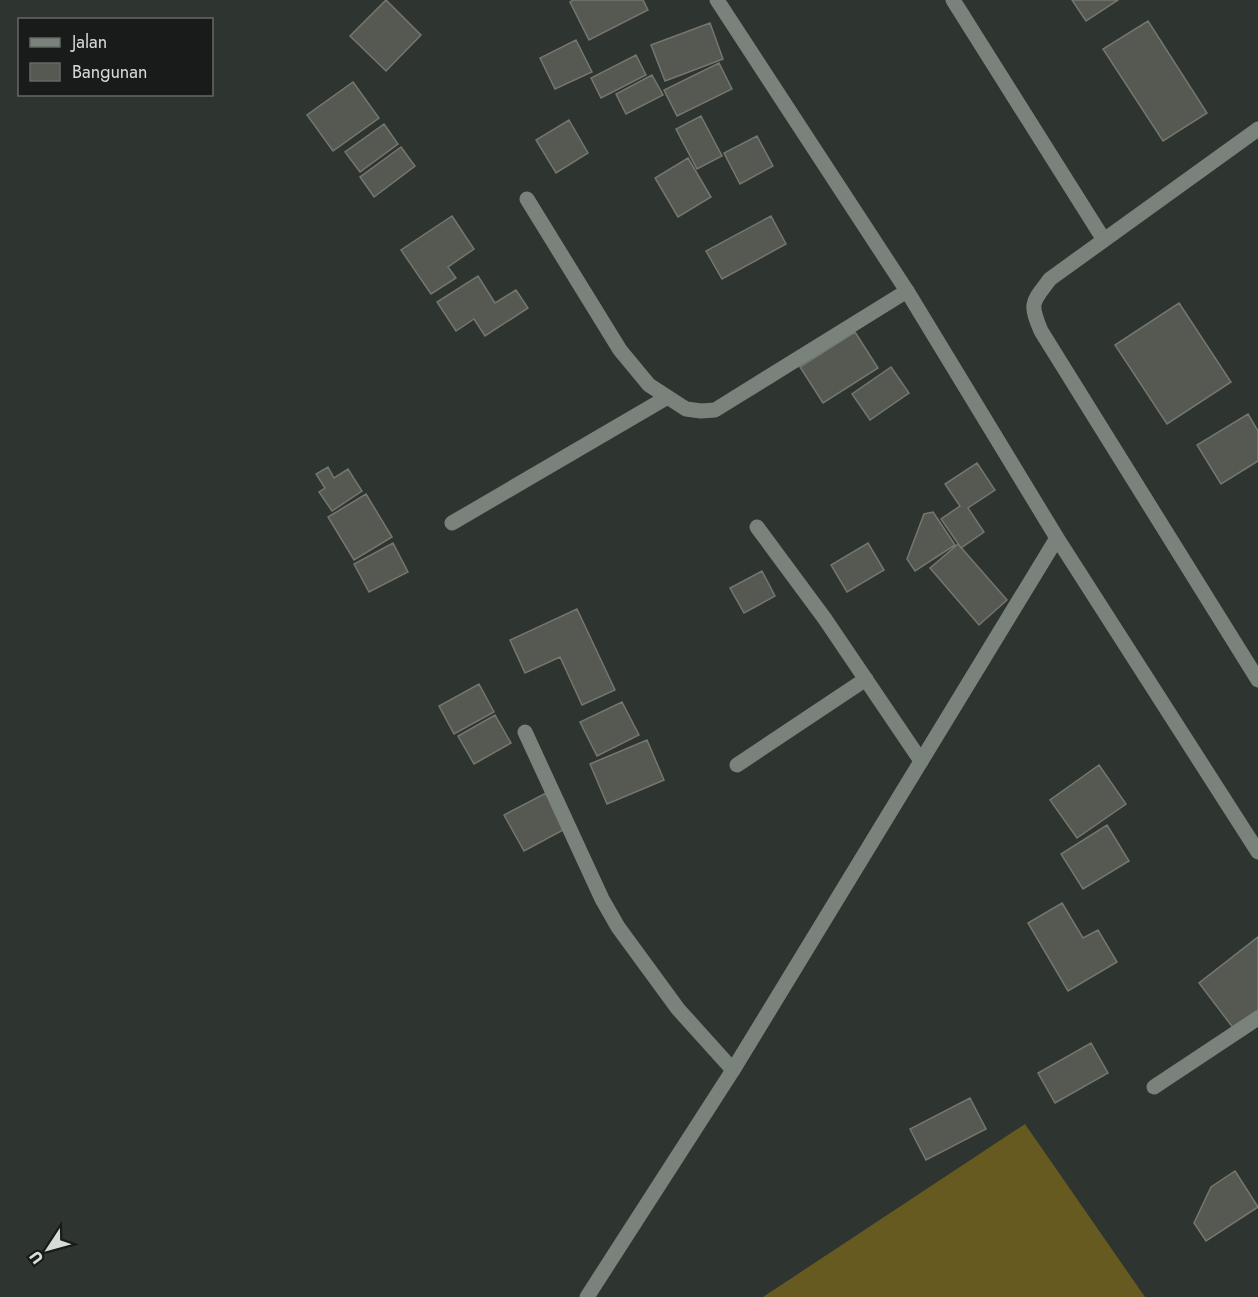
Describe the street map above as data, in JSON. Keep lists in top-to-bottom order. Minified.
{"legend":["Jalan","Bangunan"],"north":"bottom left"}
